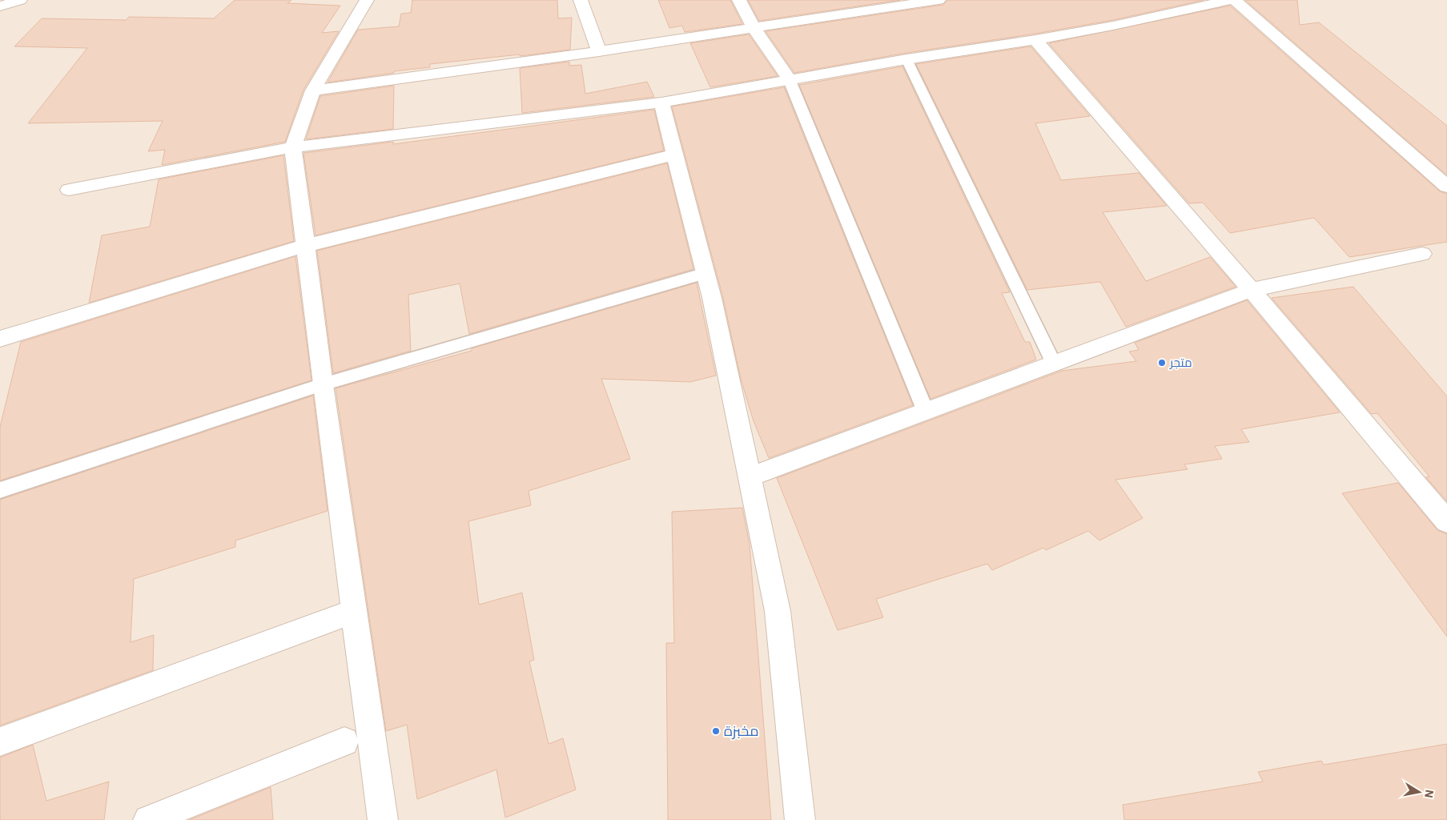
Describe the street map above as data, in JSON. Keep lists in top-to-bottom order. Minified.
{"places":["متجر","مخبزة"],"north":"right"}
